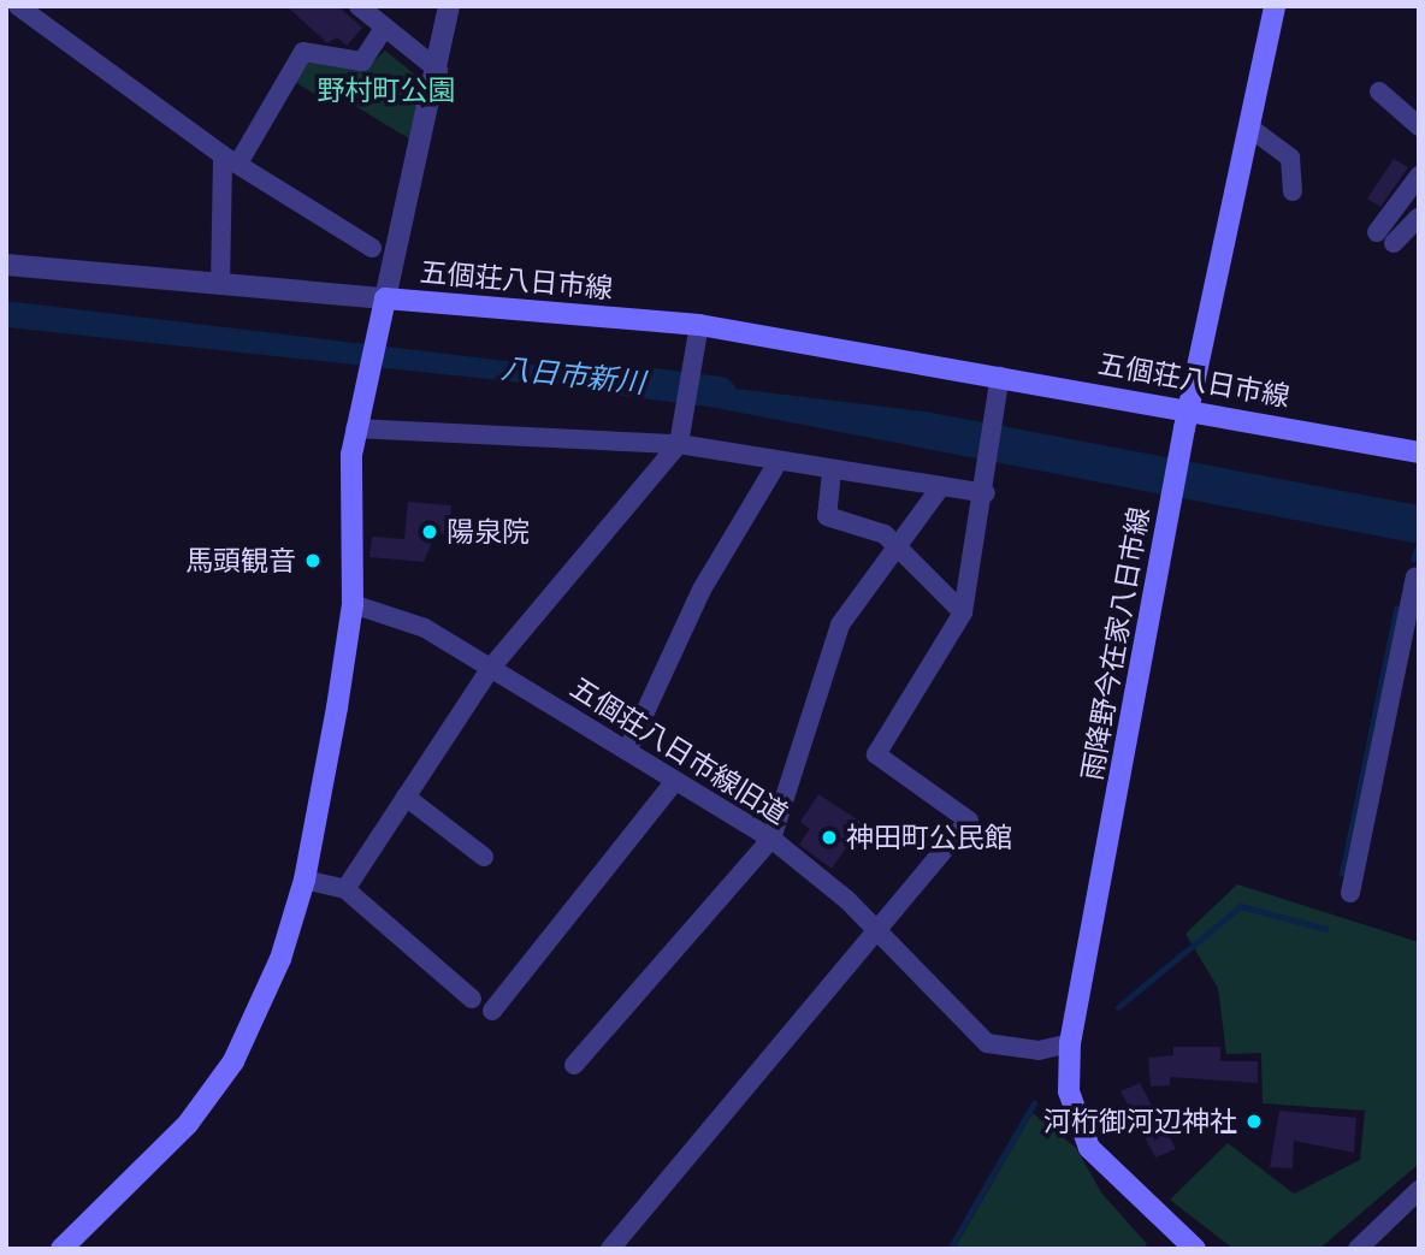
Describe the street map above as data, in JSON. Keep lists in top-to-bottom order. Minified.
{"streets":{"main road":["五個荘八日市線","雨降野今在家八日市線"],"street":["五個荘八日市線旧道"]},"crossings":[["五個荘八日市線","雨降野今在家八日市線"],["五個荘八日市線","五個荘八日市線旧道"],["雨降野今在家八日市線","五個荘八日市線旧道"]],"water":["八日市新川"],"parks":["野村町公園"],"places":["陽泉院","馬頭観音","神田町公民館","河桁御河辺神社"]}
